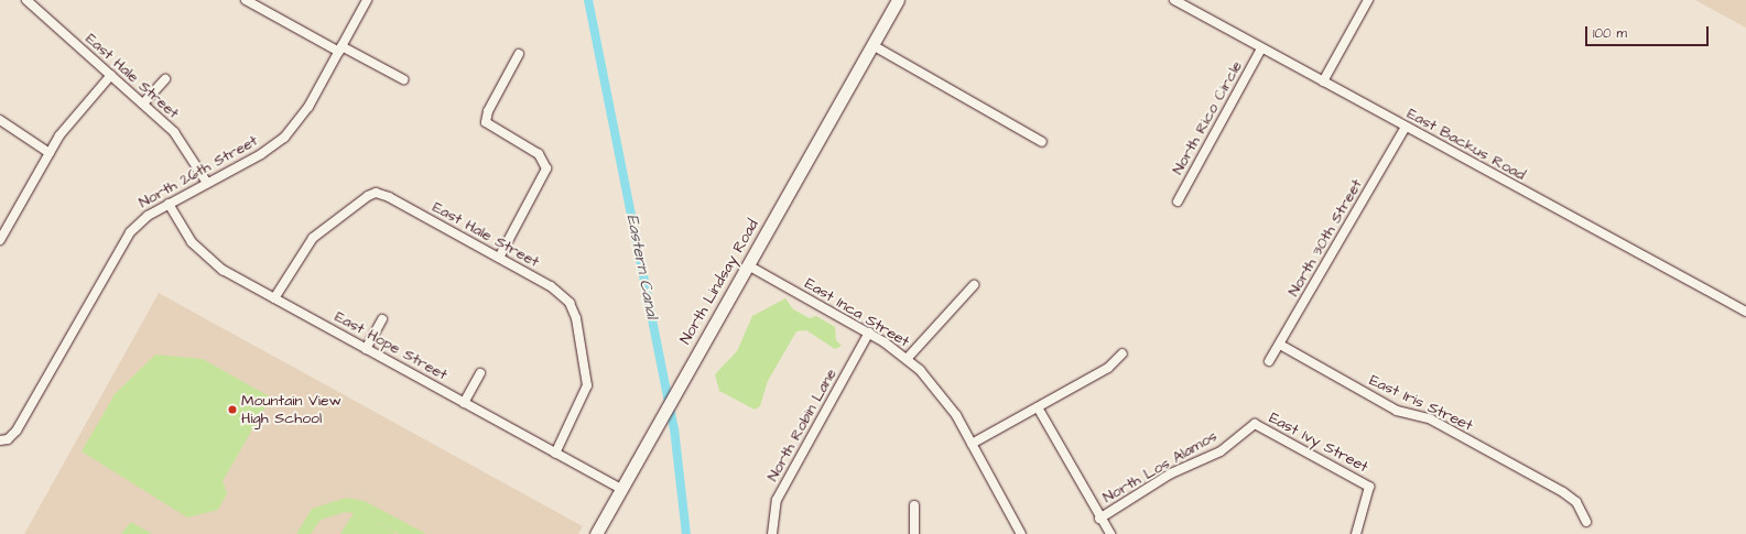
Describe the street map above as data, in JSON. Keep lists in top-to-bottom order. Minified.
{"streets":{"main road":["North Lindsay Road"],"street":["East Hale Street","North Rico Circle","East Backus Road","North 26th Street","North 30th Street","East Inca Street","East Hope Street","East Iris Street","North Robin Lane","East Ivy Street","North Los Alamos"]},"crossings":[["East Hale Street","North 26th Street"],["East Hale Street","East Hope Street"],["North Rico Circle","East Backus Road"],["East Backus Road","North 30th Street"],["North 26th Street","East Hope Street"],["North 30th Street","East Iris Street"],["North Lindsay Road","East Inca Street"],["North Lindsay Road","East Hope Street"],["East Inca Street","North Robin Lane"],["East Ivy Street","North Los Alamos"]],"water":["Eastern Canal"],"places":["Mountain View High School"],"scale_bar":"100 m"}
